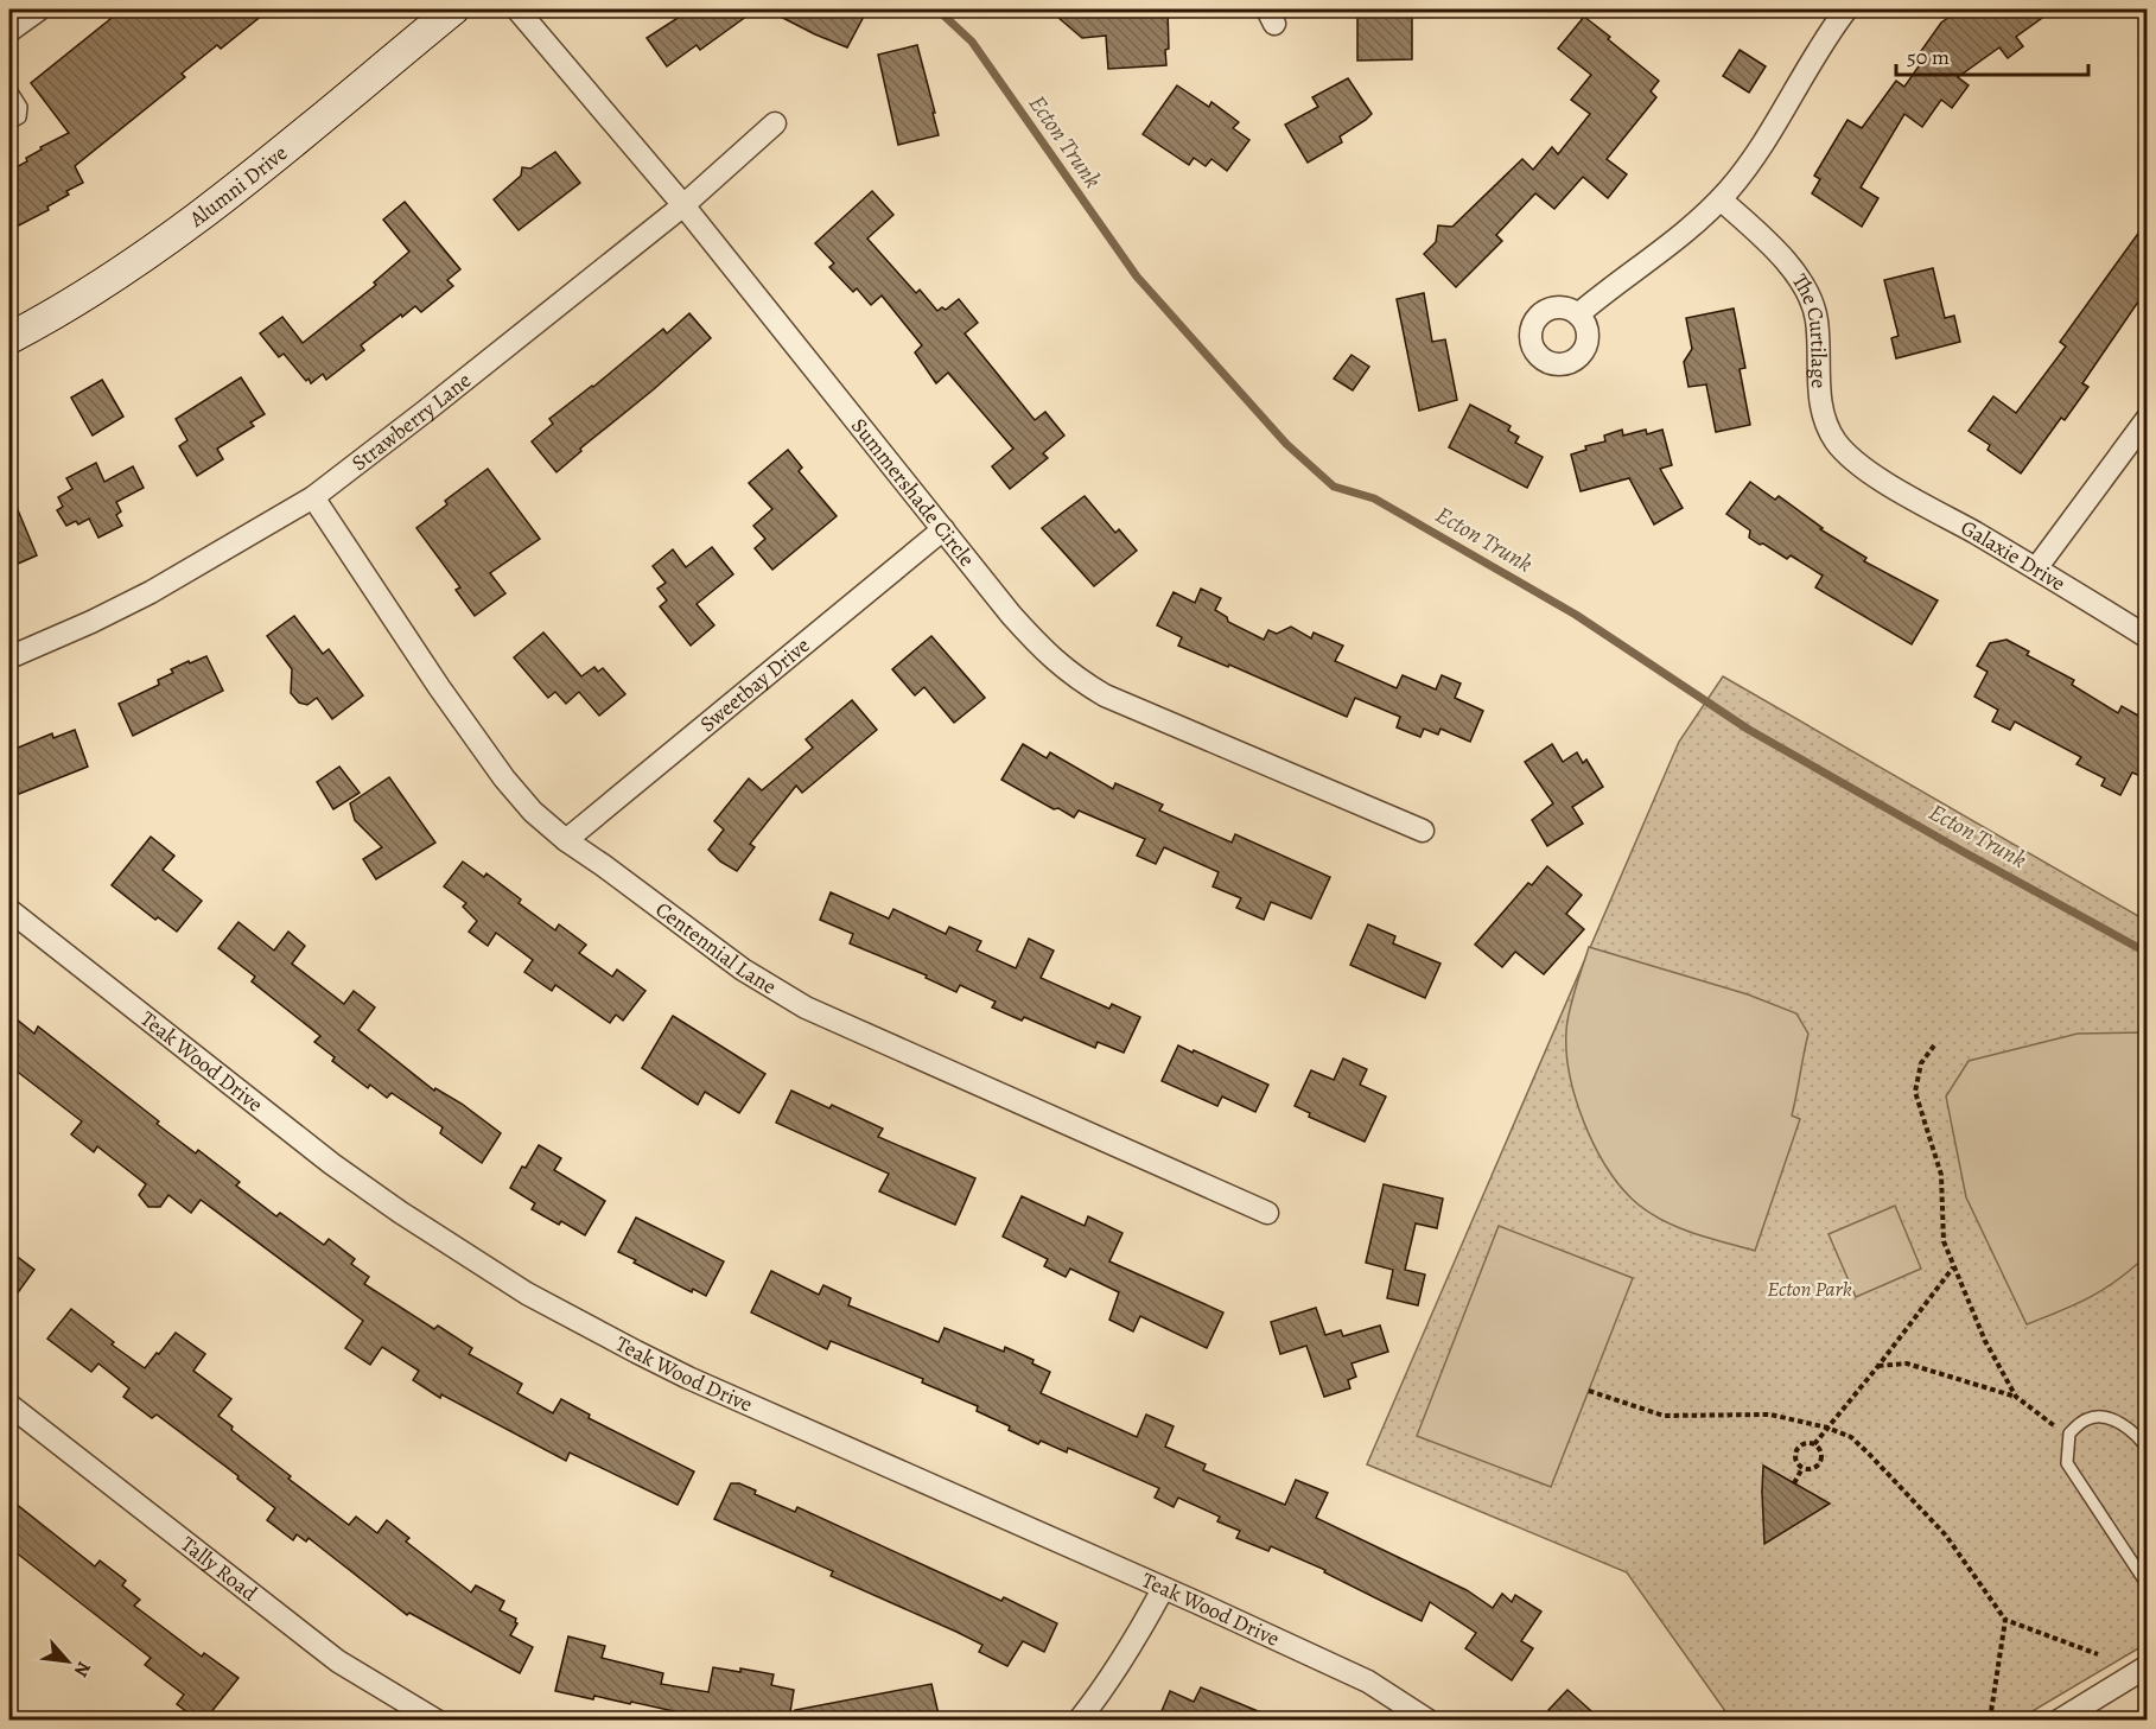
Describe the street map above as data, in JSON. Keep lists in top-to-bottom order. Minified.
{"streets":{"main road":["Alumni Drive"],"street":["The Curtilage","Strawberry Lane","Summershade Circle","Galaxie Drive","Sweetbay Drive","Centennial Lane","Teak Wood Drive","Tally Road"]},"crossings":[["The Curtilage","Galaxie Drive"],["Strawberry Lane","Summershade Circle"],["Strawberry Lane","Centennial Lane"],["Summershade Circle","Sweetbay Drive"],["Sweetbay Drive","Centennial Lane"]],"water":["Ecton Trunk"],"parks":["Ecton Park"],"scale_bar":"50 m","north":"bottom right"}
